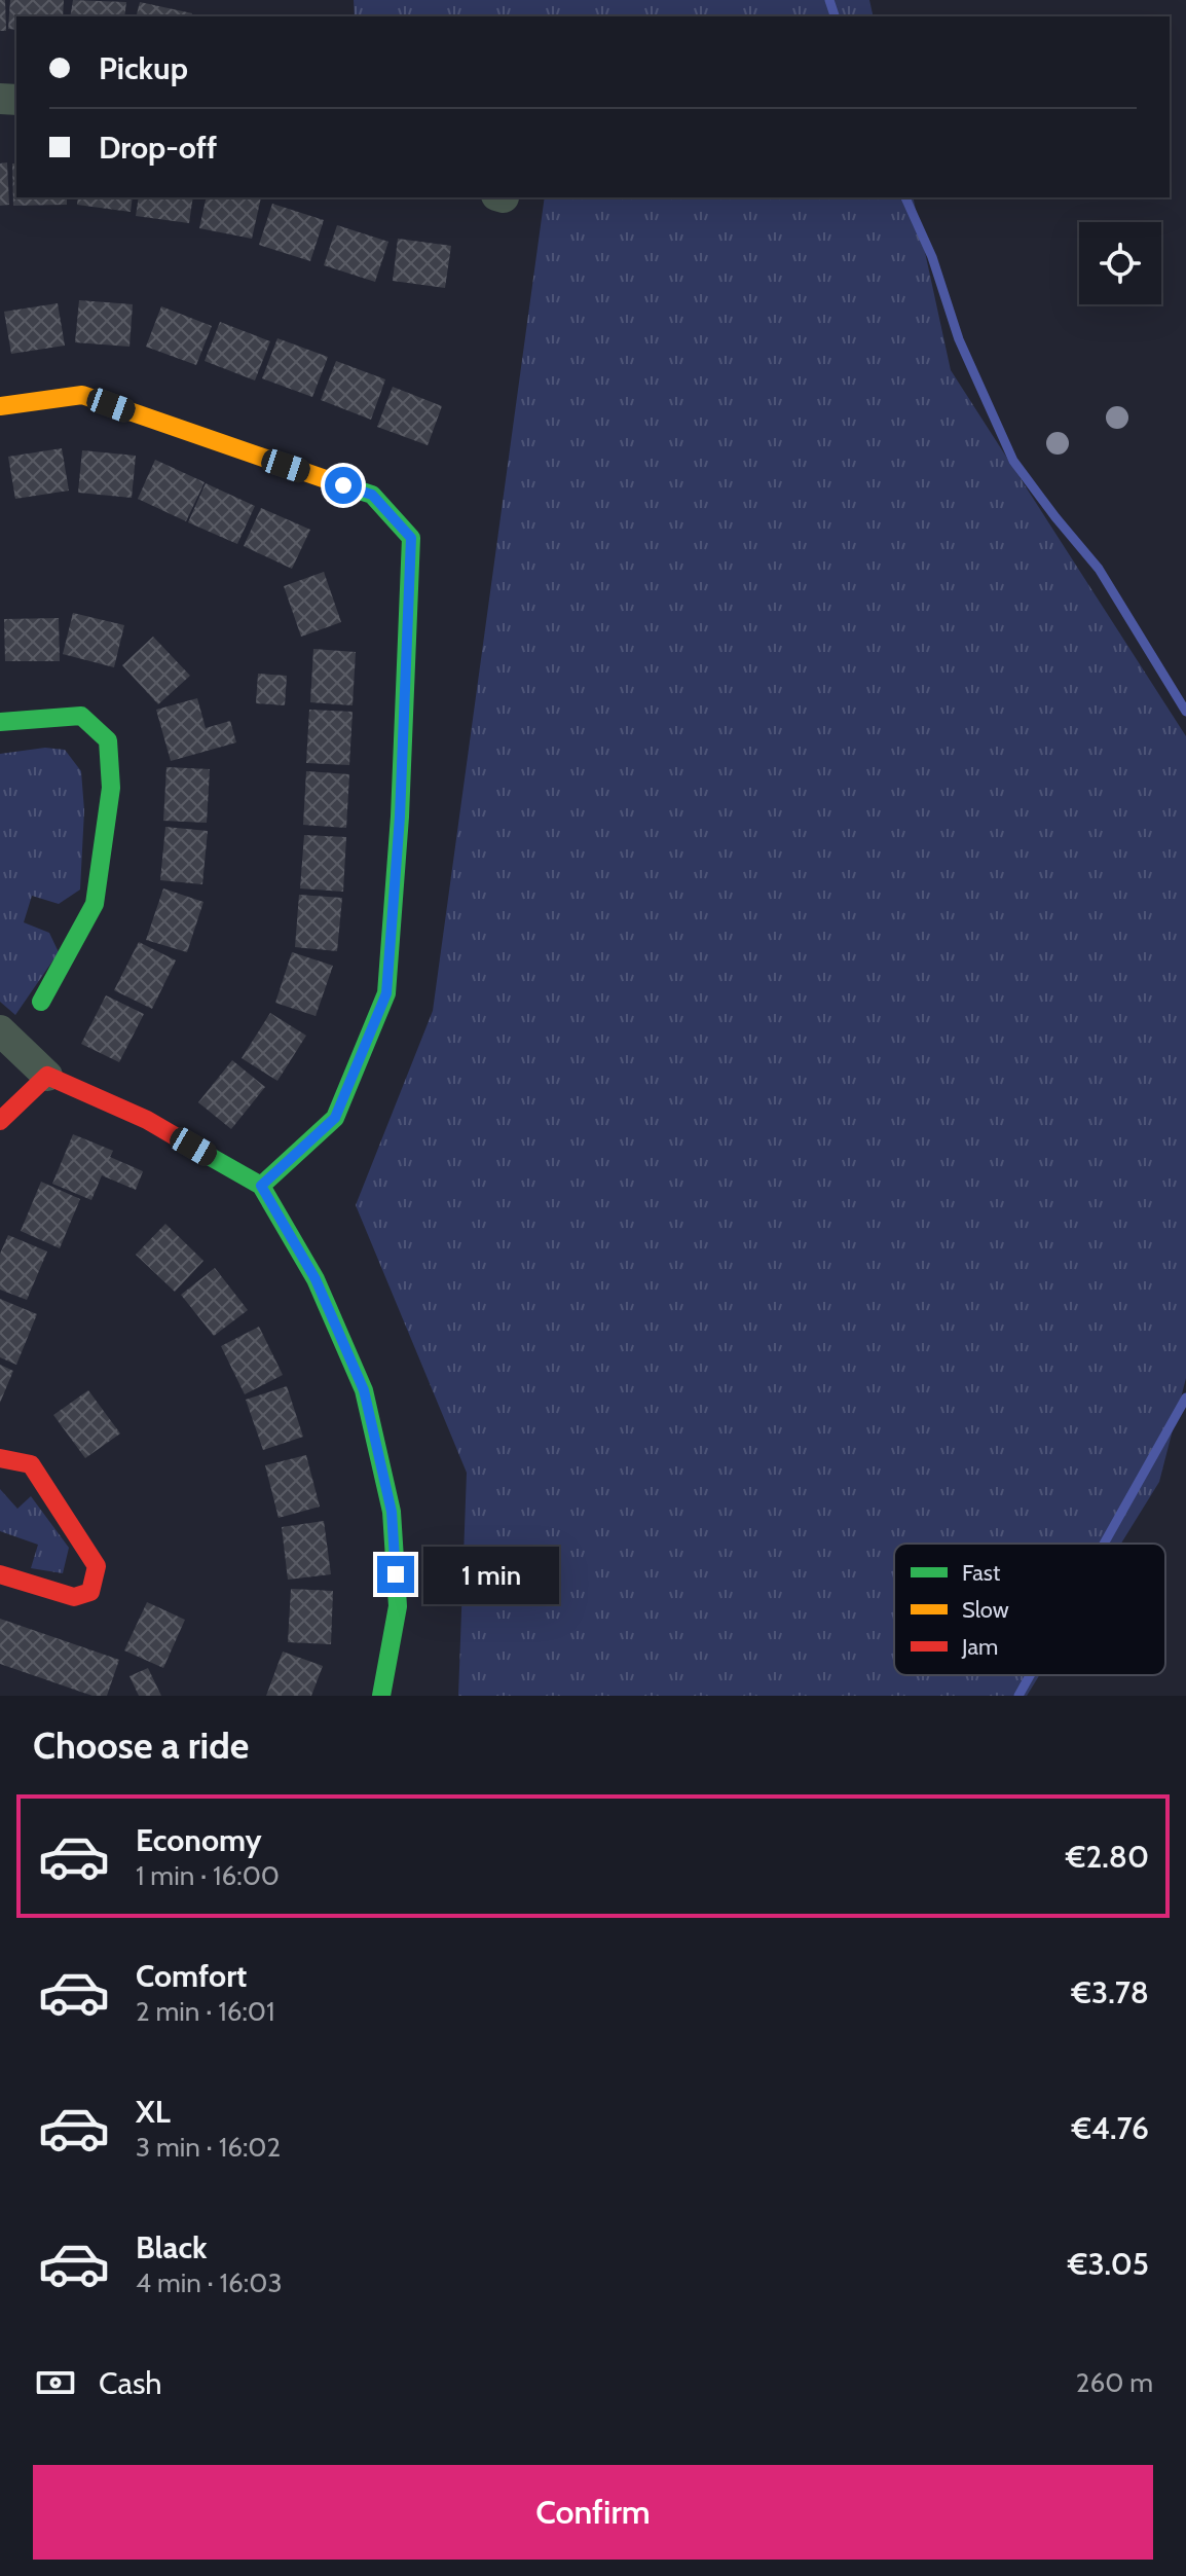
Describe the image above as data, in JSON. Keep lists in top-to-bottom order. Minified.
{"legend":["Fast","Slow","Jam"],"page":{"banner":["Pickup","Drop-off"],"bubble":"1 min","heading":"Choose a ride","list":[{"name":"Economy","note":"1 min · 16:00","value":"€2.80"},{"name":"Comfort","note":"2 min · 16:01","value":"€3.78"},{"name":"XL","note":"3 min · 16:02","value":"€4.76"},{"name":"Black","note":"4 min · 16:03","value":"€3.05"}],"pay":["Cash","260 m"],"buttons":"Confirm"}}
